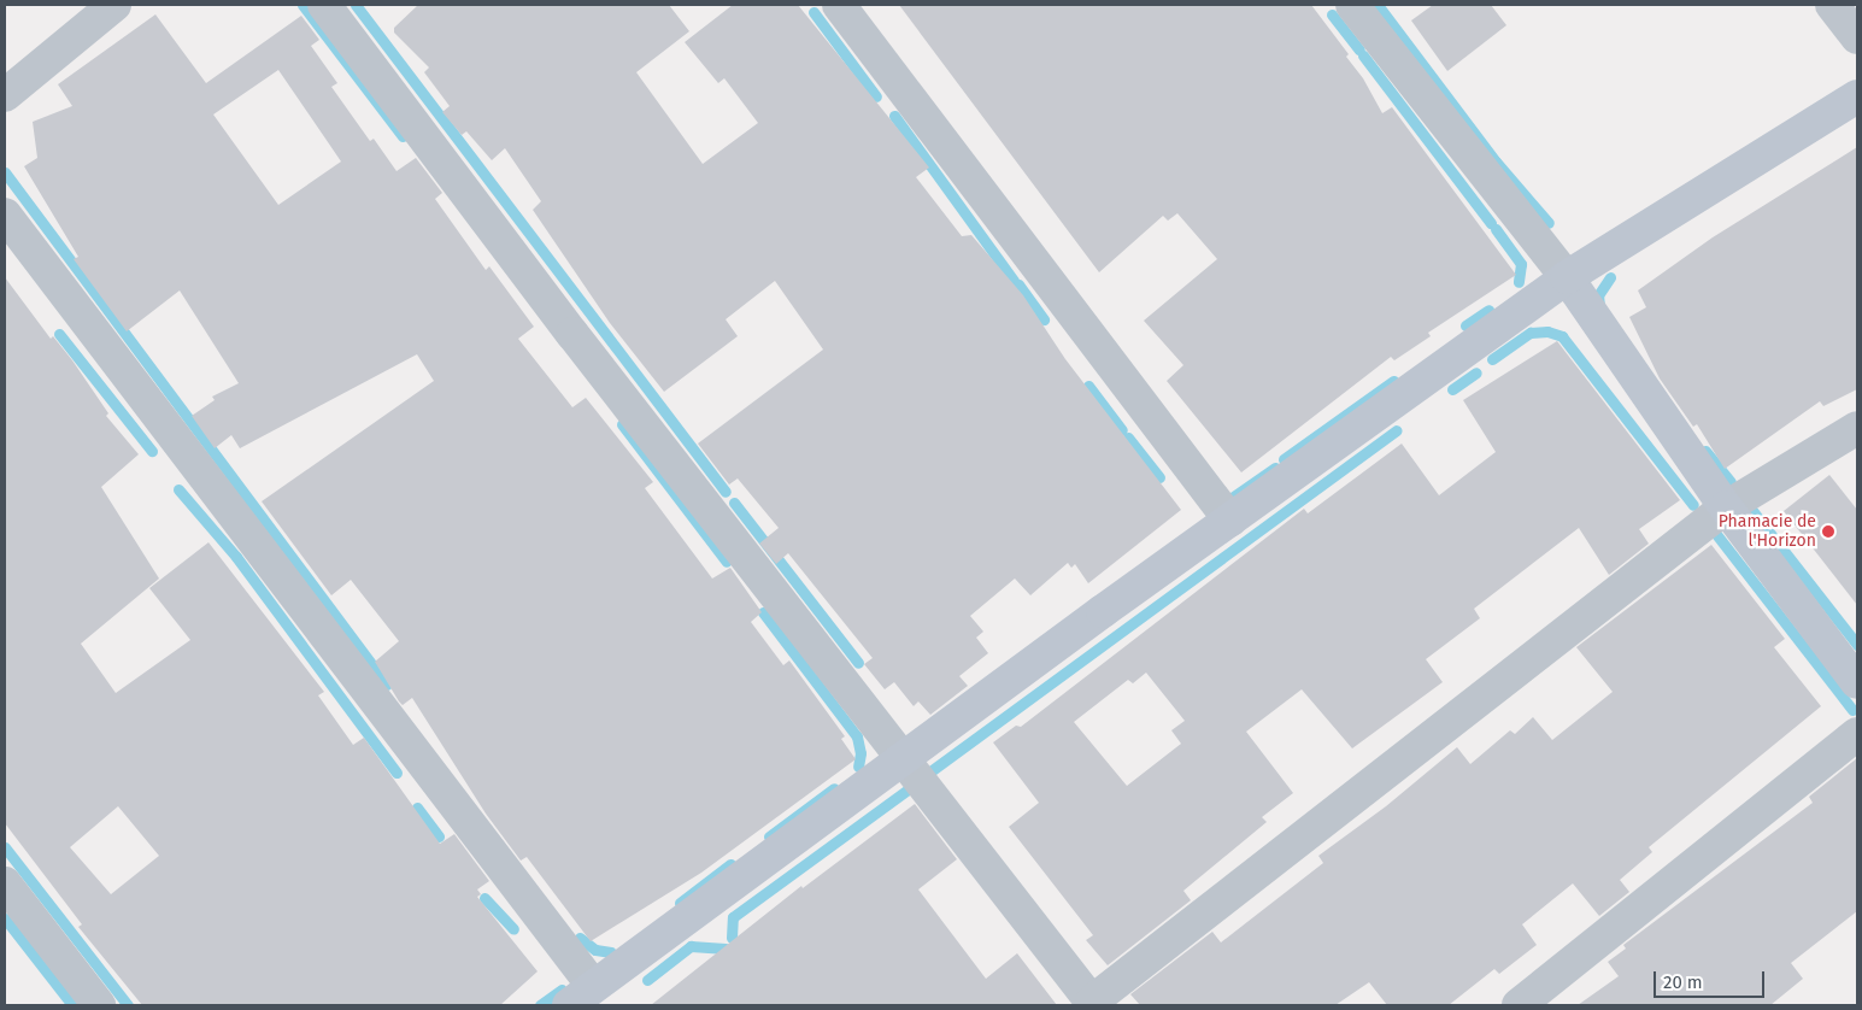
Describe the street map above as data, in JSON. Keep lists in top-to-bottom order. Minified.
{"places":["Phamacie de l'Horizon"],"scale_bar":"20 m"}
